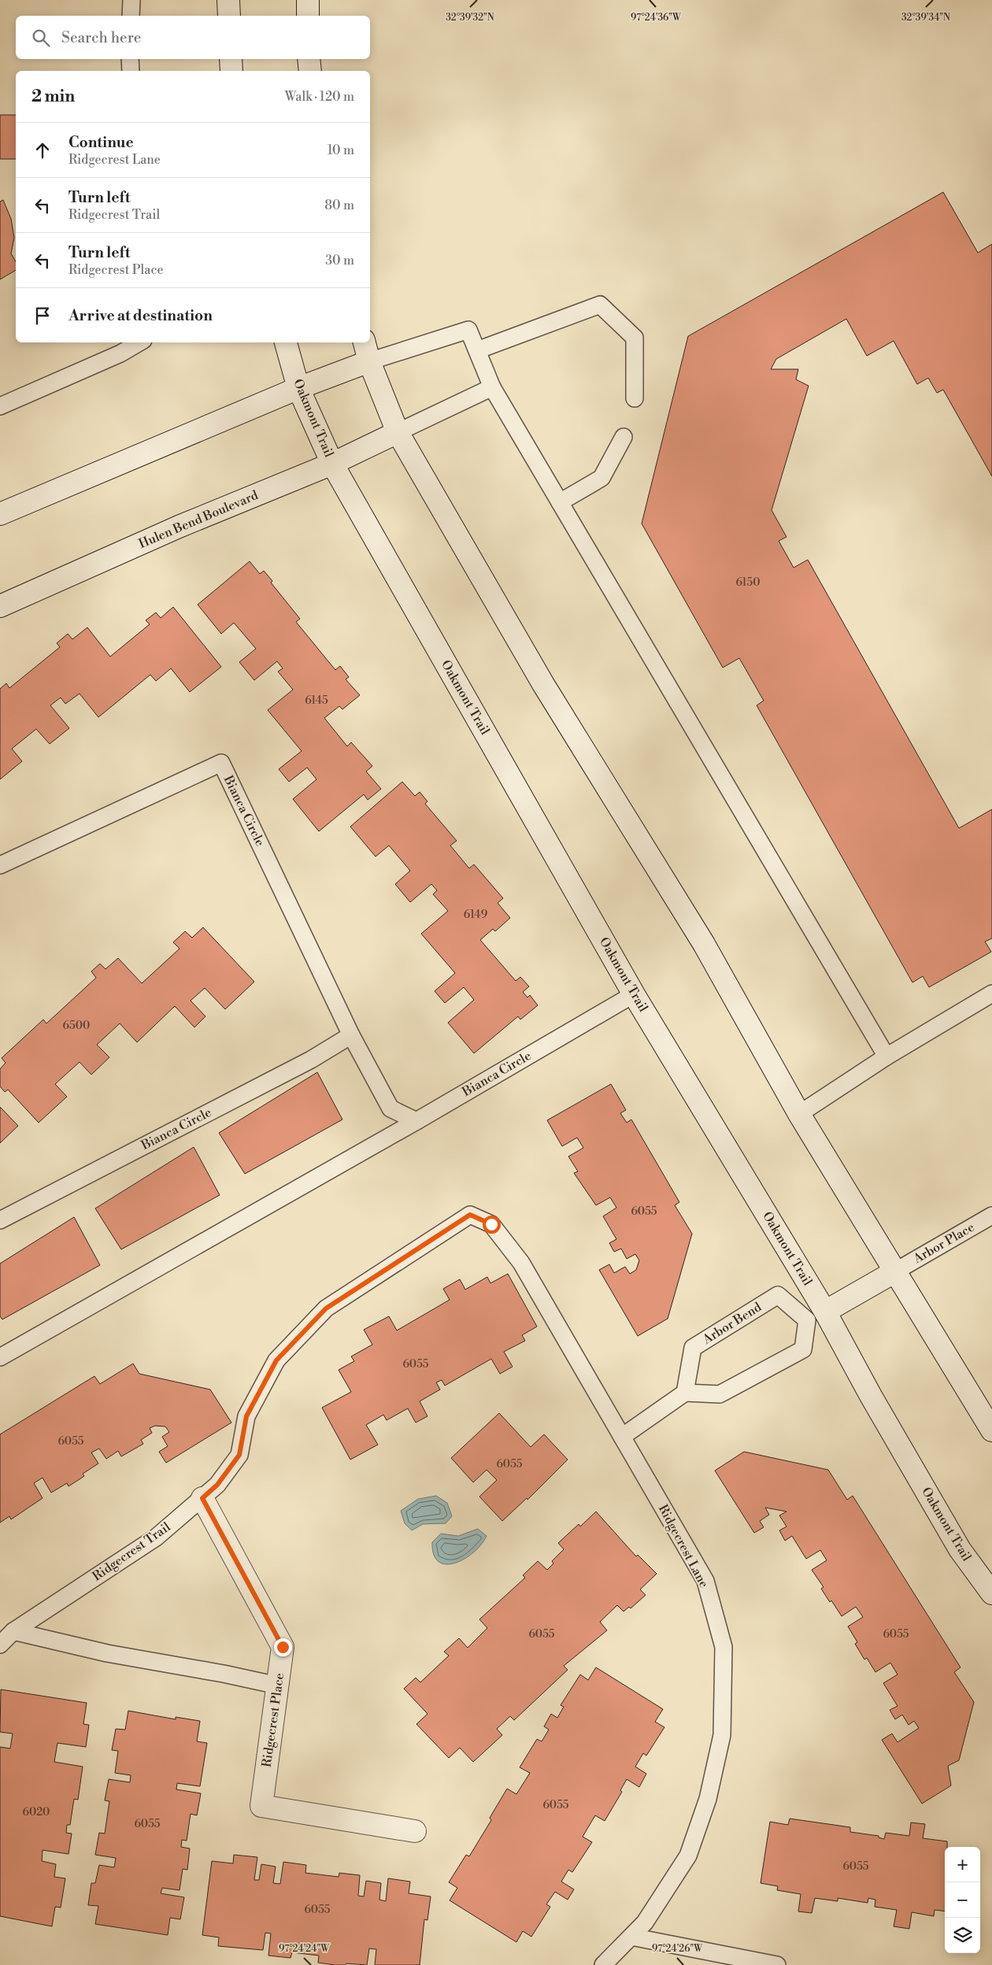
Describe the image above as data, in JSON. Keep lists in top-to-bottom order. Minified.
{"streets":{"street":["Oakmont Trail","Hulen Bend Boulevard","Ridgecrest Place"],"lane":["Bianca Circle","Arbor Place","Arbor Bend","Ridgecrest Lane","Ridgecrest Trail"]},"crossings":[["Oakmont Trail","Hulen Bend Boulevard"],["Oakmont Trail","Bianca Circle"],["Oakmont Trail","Arbor Bend"],["Ridgecrest Lane","Ridgecrest Trail"],["Ridgecrest Trail","Ridgecrest Place"]],"house_numbers":["6150","6145","6149","6500","6055","6055","6055","6055","6055","6055","6055","6020","6055","6055","6055"],"page":{"search":"Search here","heading":["2 min","Walk · 120 m"],"list":[["Continue","Ridgecrest Lane","10 m"],["Turn left","Ridgecrest Trail","80 m"],["Turn left","Ridgecrest Place","30 m"],"Arrive at destination"],"map_buttons":["+","−"]},"coordinates":["32°39'32\"N","32°39'34\"N","97°24'36\"W","97°24'24\"W","97°24'26\"W"]}
